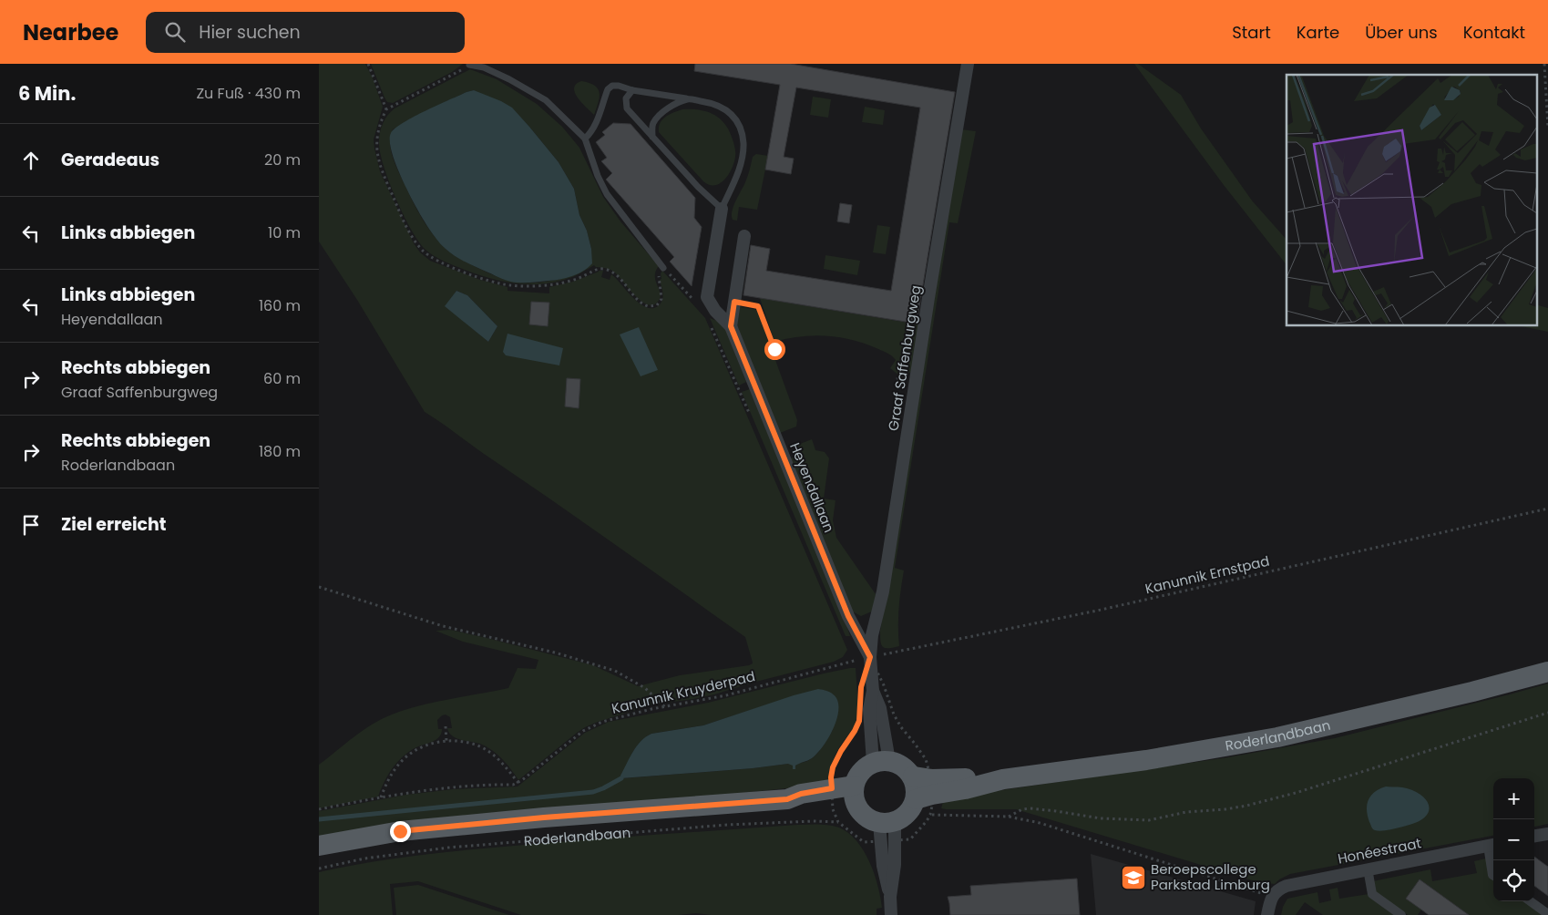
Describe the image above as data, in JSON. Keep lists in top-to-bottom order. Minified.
{"streets":{"main road":["Roderlandbaan"],"street":["Graaf Saffenburgweg","Heyendallaan","Honéestraat"],"path":["Kanunnik Ernstpad","Kanunnik Kruyderpad"]},"crossings":[["Graaf Saffenburgweg","Heyendallaan"],["Graaf Saffenburgweg","Kanunnik Ernstpad"],["Graaf Saffenburgweg","Kanunnik Kruyderpad"],["Graaf Saffenburgweg","Roderlandbaan"],["Heyendallaan","Kanunnik Ernstpad"],["Heyendallaan","Kanunnik Kruyderpad"],["Kanunnik Ernstpad","Kanunnik Kruyderpad"]],"places":{"school or university":["Beroepscollege Parkstad Limburg"]},"page":{"header":"Nearbee","search":"Hier suchen","nav":["Start","Karte","Über uns","Kontakt"],"heading":["6 Min.","Zu Fuß · 430 m"],"list":[["Geradeaus","20 m"],["Links abbiegen","10 m"],["Links abbiegen","Heyendallaan","160 m"],["Rechts abbiegen","Graaf Saffenburgweg","60 m"],["Rechts abbiegen","Roderlandbaan","180 m"],"Ziel erreicht"],"map_buttons":["+","−"]}}
